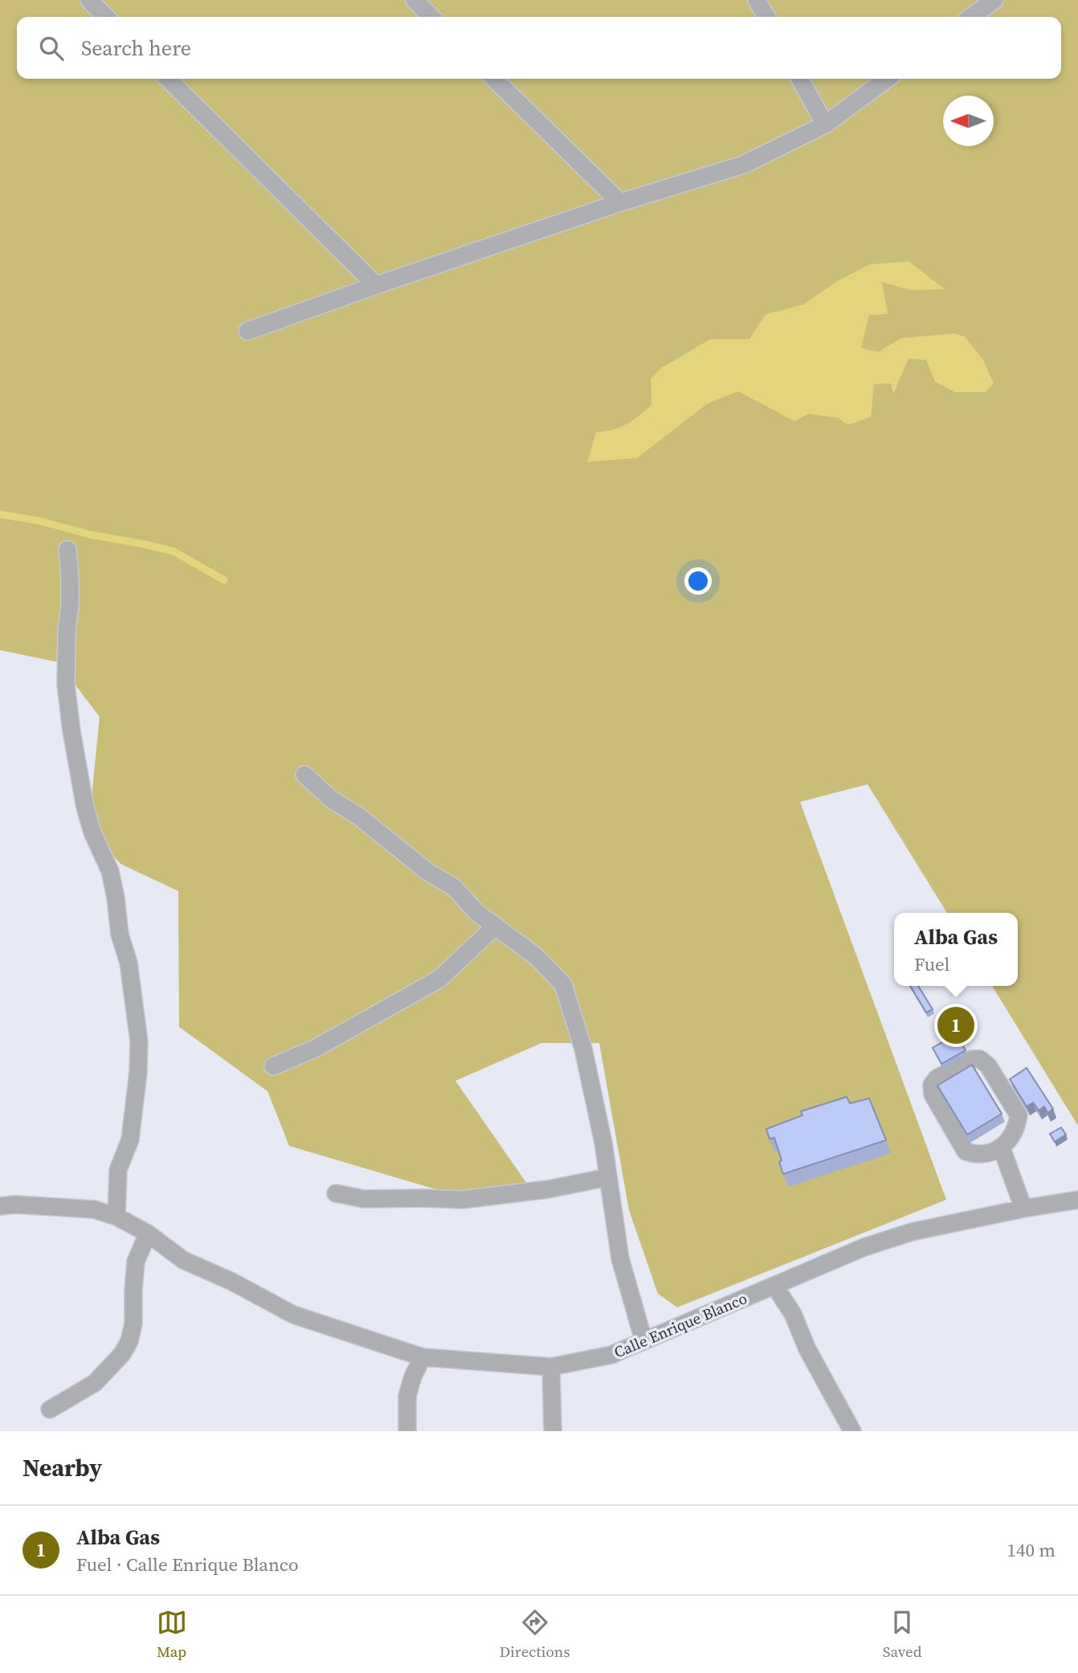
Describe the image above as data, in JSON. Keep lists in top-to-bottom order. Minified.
{"streets":{"street":["Calle Enrique Blanco"]},"north":"left","page":{"search":"Search here","popup":["Alba Gas","Fuel"],"pins":"1","heading":"Nearby","list":[{"mark":"1","name":"Alba Gas","note":"Fuel · Calle Enrique Blanco","value":"140 m"}],"nav":["Map","Directions","Saved"]}}
